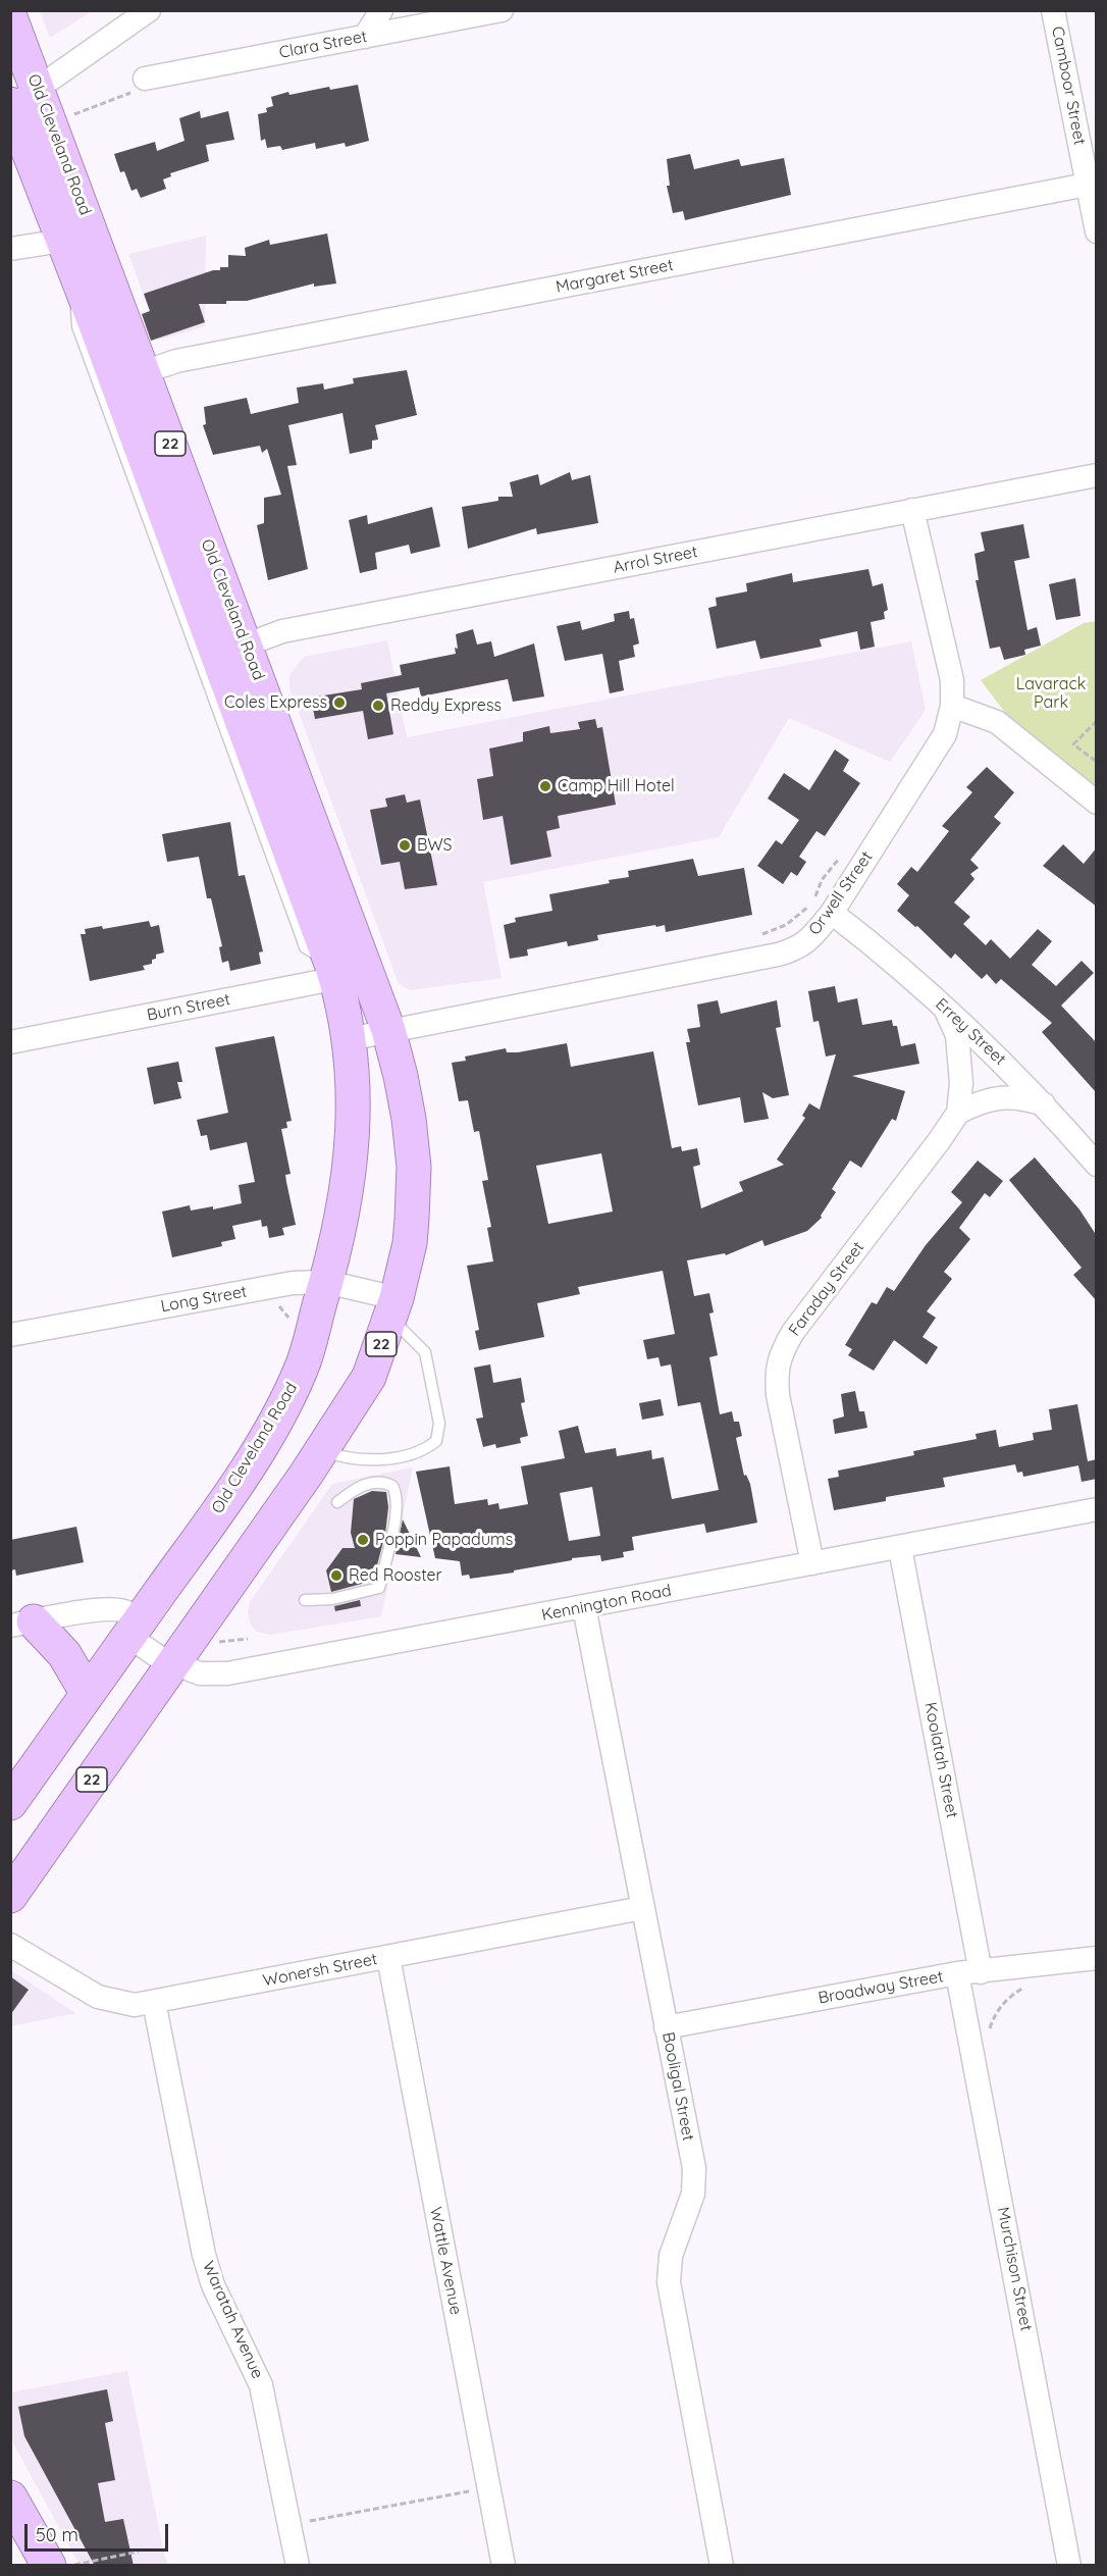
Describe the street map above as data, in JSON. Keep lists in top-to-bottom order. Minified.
{"streets":{"highway":["Old Cleveland Road","22"],"street":["Clara Street","Camboor Street","Margaret Street","Arrol Street","Orwell Street","Burn Street","Errey Street","Faraday Street","Long Street","Kennington Road","Koolatah Street","Wonersh Street","Broadway Street","Booligal Street","Wattle Avenue","Murchison Street","Waratah Avenue"]},"crossings":[["Camboor Street","Margaret Street"],["Old Cleveland Road","Margaret Street"],["Old Cleveland Road","Arrol Street"],["Old Cleveland Road","Orwell Street"],["Old Cleveland Road","Burn Street"],["Old Cleveland Road","Long Street"],["Old Cleveland Road","Kennington Road"],["Arrol Street","Orwell Street"],["Orwell Street","Errey Street"],["Errey Street","Faraday Street"],["Faraday Street","Kennington Road"],["Kennington Road","Koolatah Street"],["Kennington Road","Booligal Street"],["Koolatah Street","Broadway Street"],["Wonersh Street","Booligal Street"],["Wonersh Street","Wattle Avenue"],["Wonersh Street","Waratah Avenue"],["Broadway Street","Booligal Street"],["Broadway Street","Murchison Street"]],"parks":["Lavarack Park"],"places":["Coles Express","Reddy Express","Camp Hill Hotel","BWS","Poppin Papadums","Red Rooster"],"scale_bar":"50 m"}
